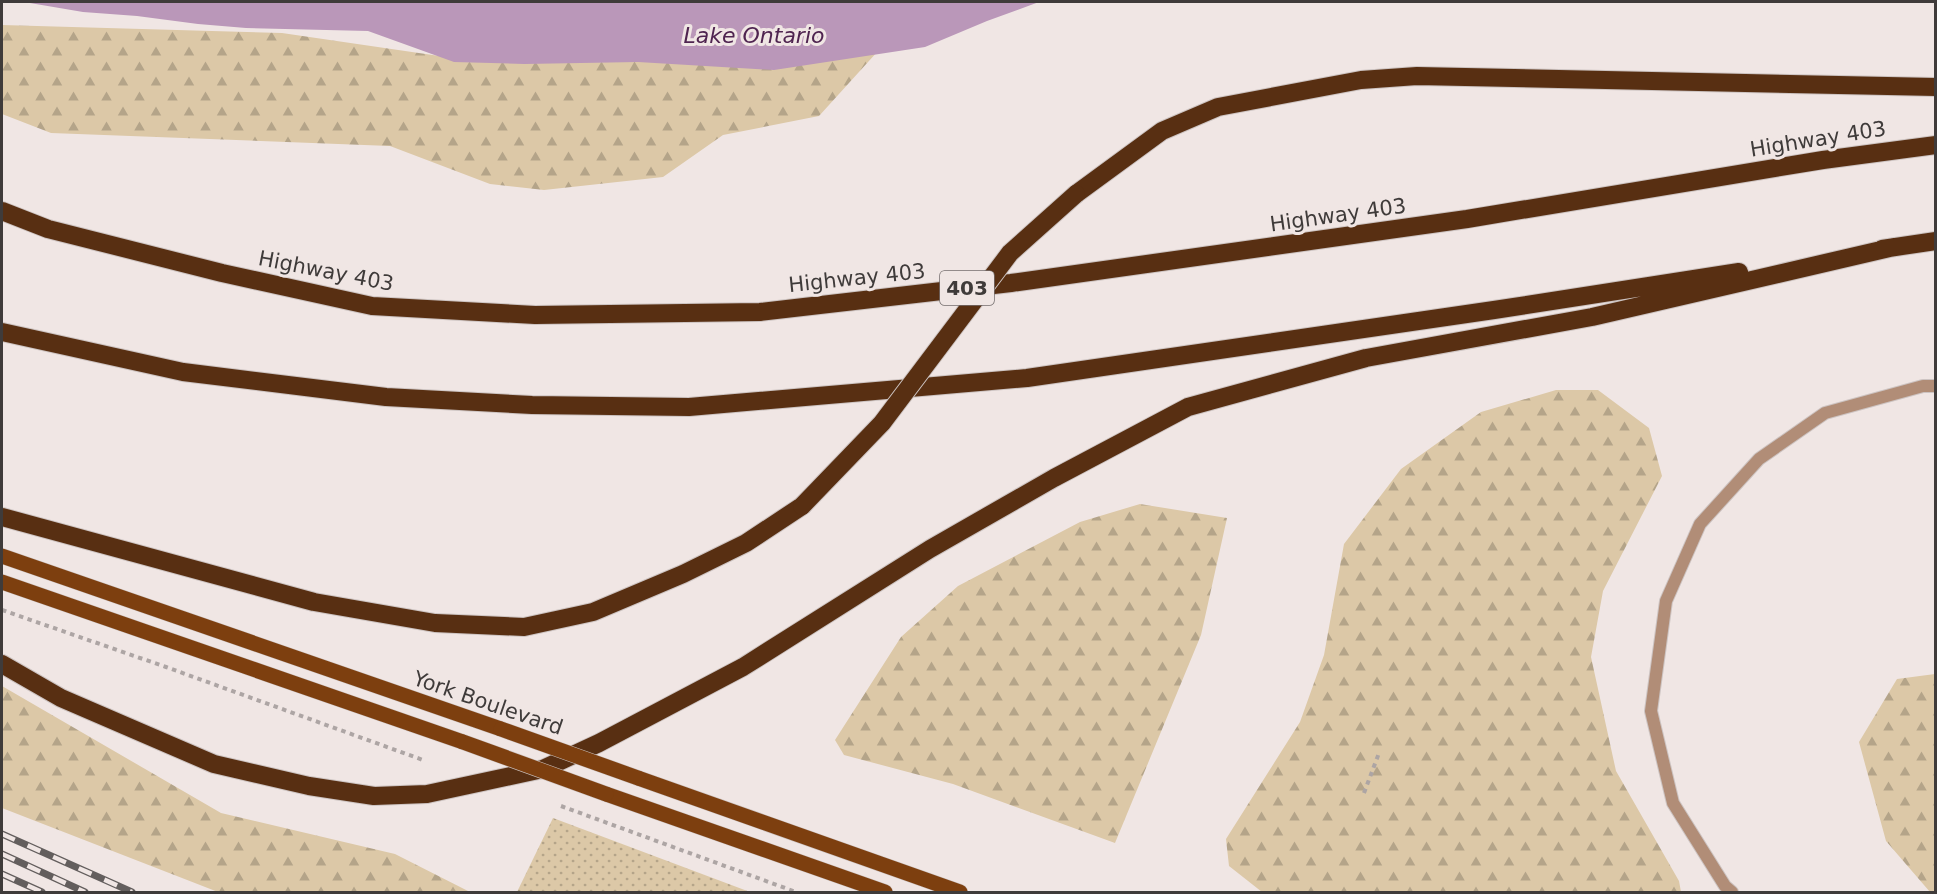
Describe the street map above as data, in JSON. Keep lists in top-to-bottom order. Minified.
{"streets":{"highway":["Highway 403","403"],"main road":["York Boulevard"]},"water":["Lake Ontario"]}
